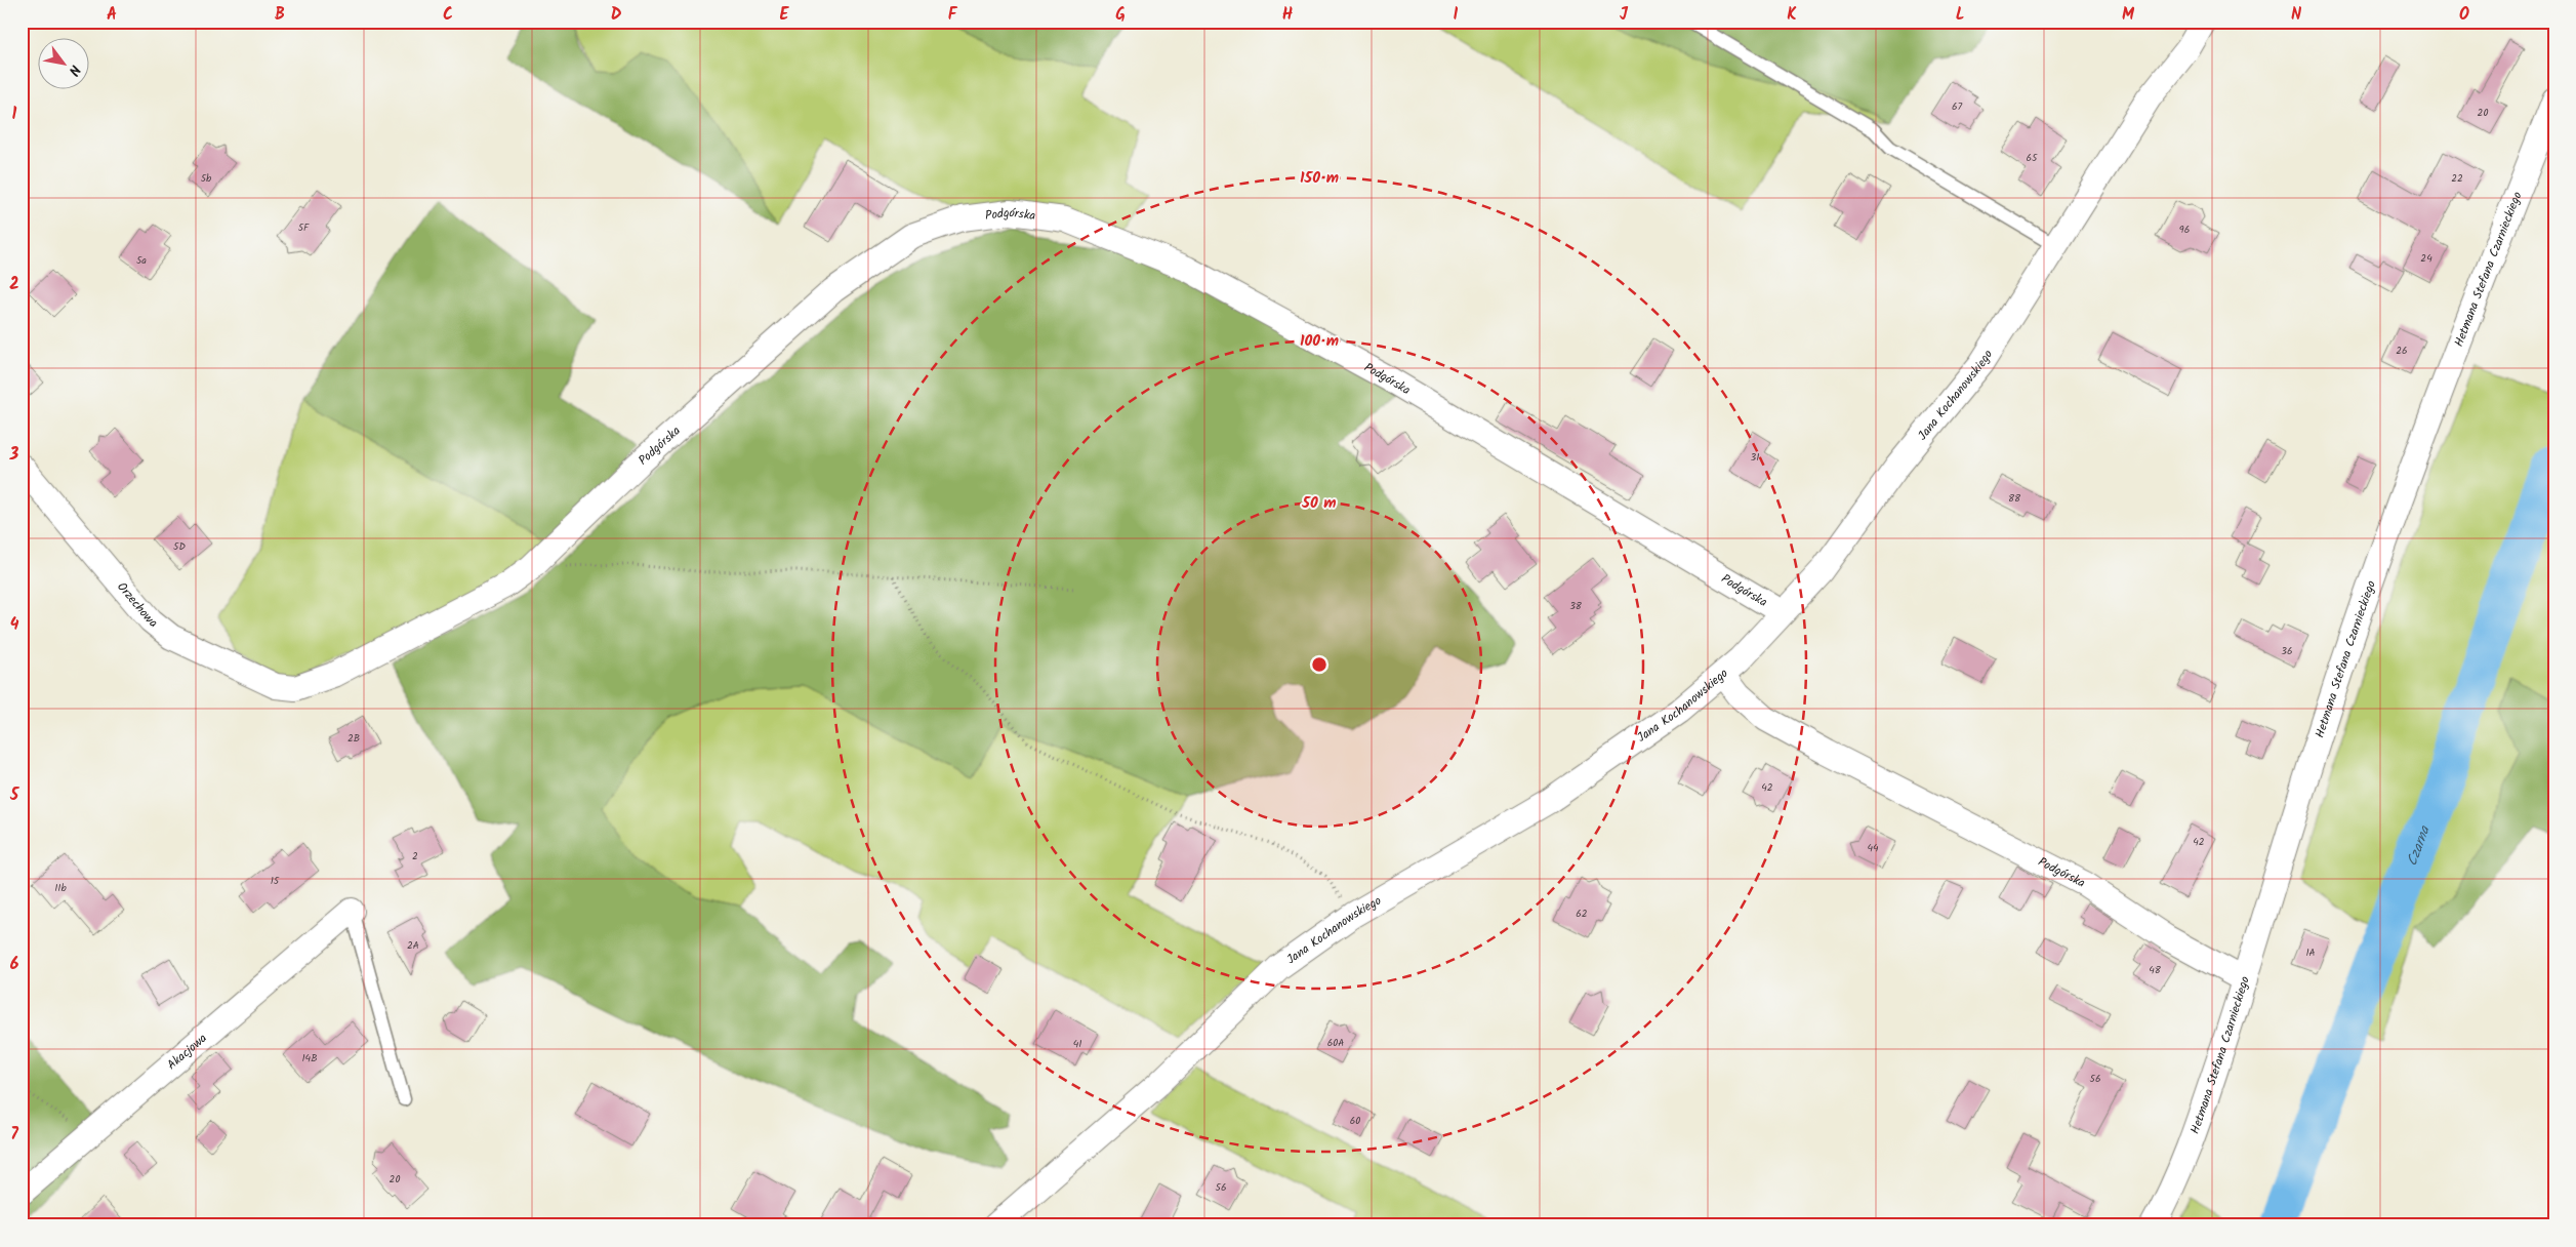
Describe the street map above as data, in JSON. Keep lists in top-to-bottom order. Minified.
{"streets":{"street":["Podgórska","Hetmana Stefana Czarnieckiego","Jana Kochanowskiego","Orzechowa","Akacjowa"]},"crossings":[["Podgórska","Hetmana Stefana Czarnieckiego"],["Podgórska","Jana Kochanowskiego"],["Podgórska","Orzechowa"]],"water":["Czarna"],"house_numbers":["67","20","65","5b","22","5F","96","24","5a","26","31","88","5D","38","36","2B","42","42","44","2","15","11b","62","2A","1A","48","60A","41","14B","56","60","20","56"],"north":"bottom right","grid":{"columns":["A","B","C","D","E","F","G","H","I","J","K","L","M","N","O"],"rows":["1","2","3","4","5","6","7"]},"rings":["150 m","100 m","50 m"]}
